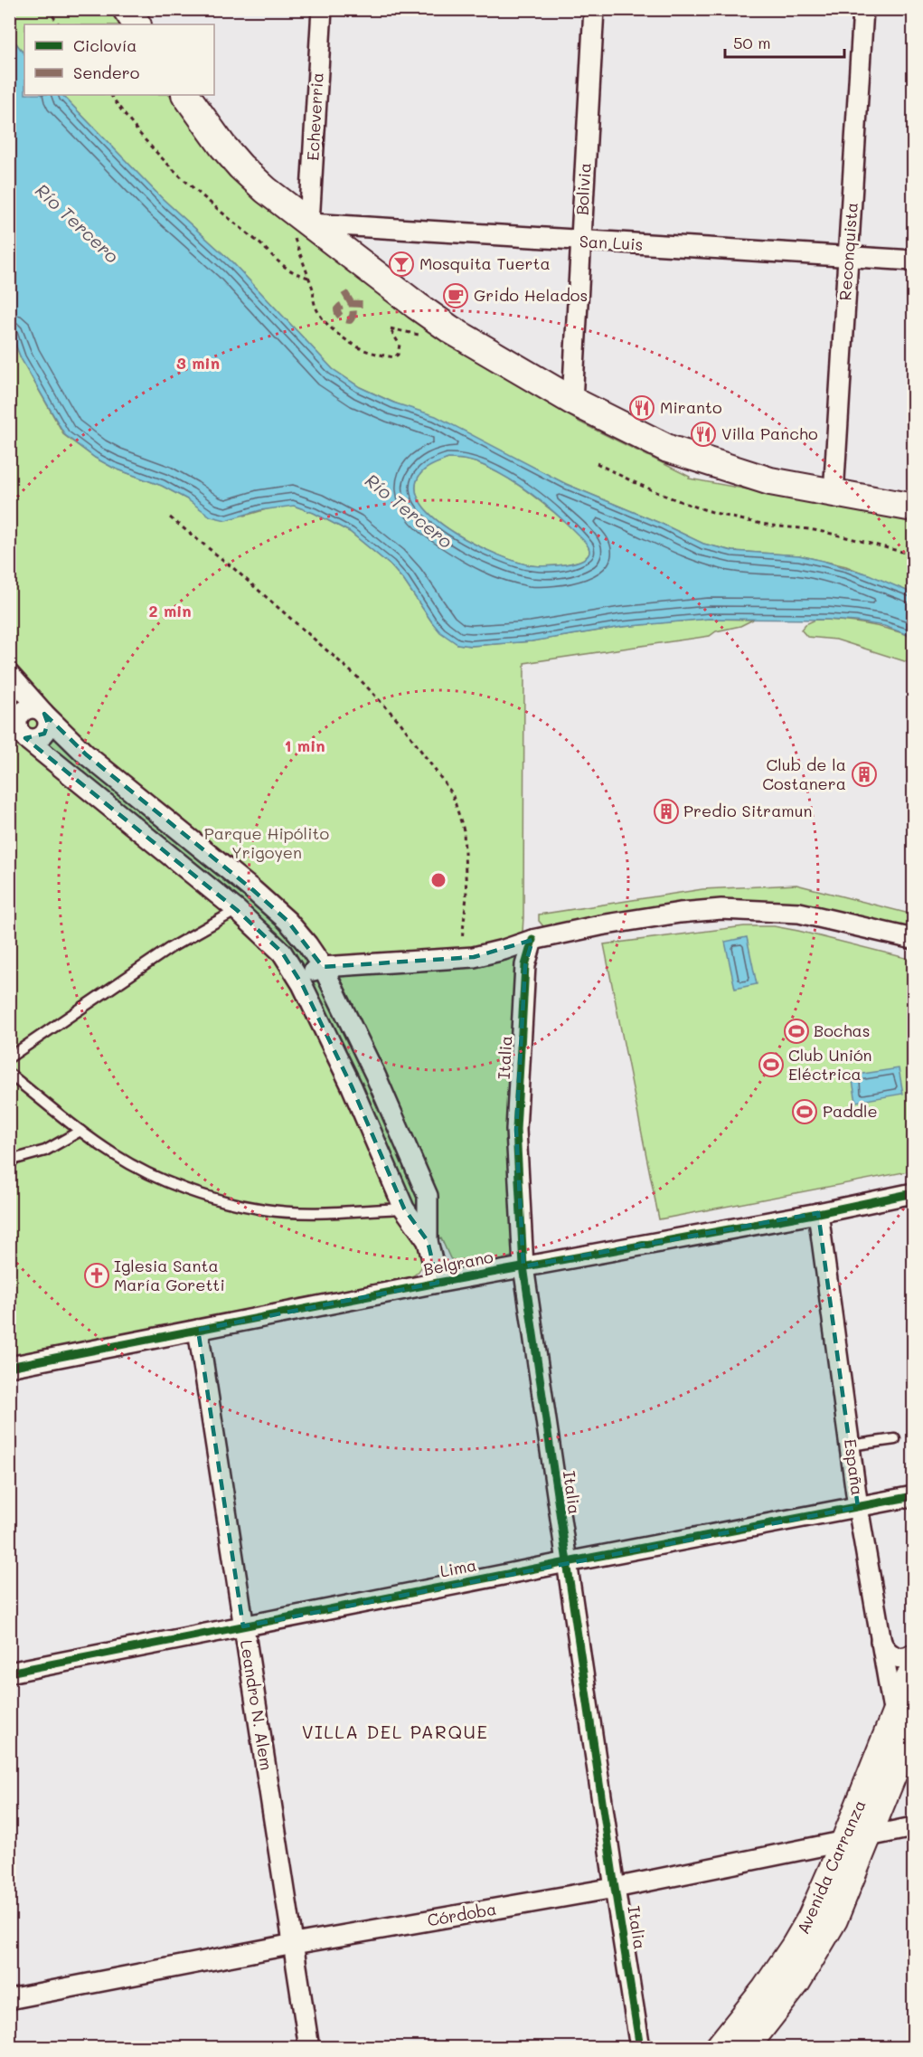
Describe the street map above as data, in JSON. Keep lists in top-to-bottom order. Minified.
{"streets":{"main road":["Avenida Carranza"],"street":["Echeverria","Bolivia","San Luis","Reconquista","Italia","Belgrano","España","Lima","Leandro N. Alem","Córdoba"]},"crossings":[["Echeverria","San Luis"],["Bolivia","San Luis"],["San Luis","Reconquista"],["Italia","Belgrano"],["Italia","Lima"],["Italia","Córdoba"],["Belgrano","España"],["Belgrano","Leandro N. Alem"],["España","Lima"],["España","Avenida Carranza"],["Lima","Leandro N. Alem"],["Leandro N. Alem","Córdoba"],["Avenida Carranza","Córdoba"]],"districts":["VILLA DEL PARQUE"],"water":["Río Tercero"],"parks":["Parque Hipólito Yrigoyen"],"places":{"bar":["Mosquita Tuerta"],"cafe":["Grido Helados"],"restaurant":["Miranto","Villa Pancho"],"building":["Club de la Costanera","Predio Sitramun"],"sports":["Bochas","Club Unión Eléctrica","Paddle"],"church":["Iglesia Santa María Goretti"]},"legend":["Ciclovía","Sendero"],"scale_bar":"50 m","rings":["3 min","2 min","1 min"]}
